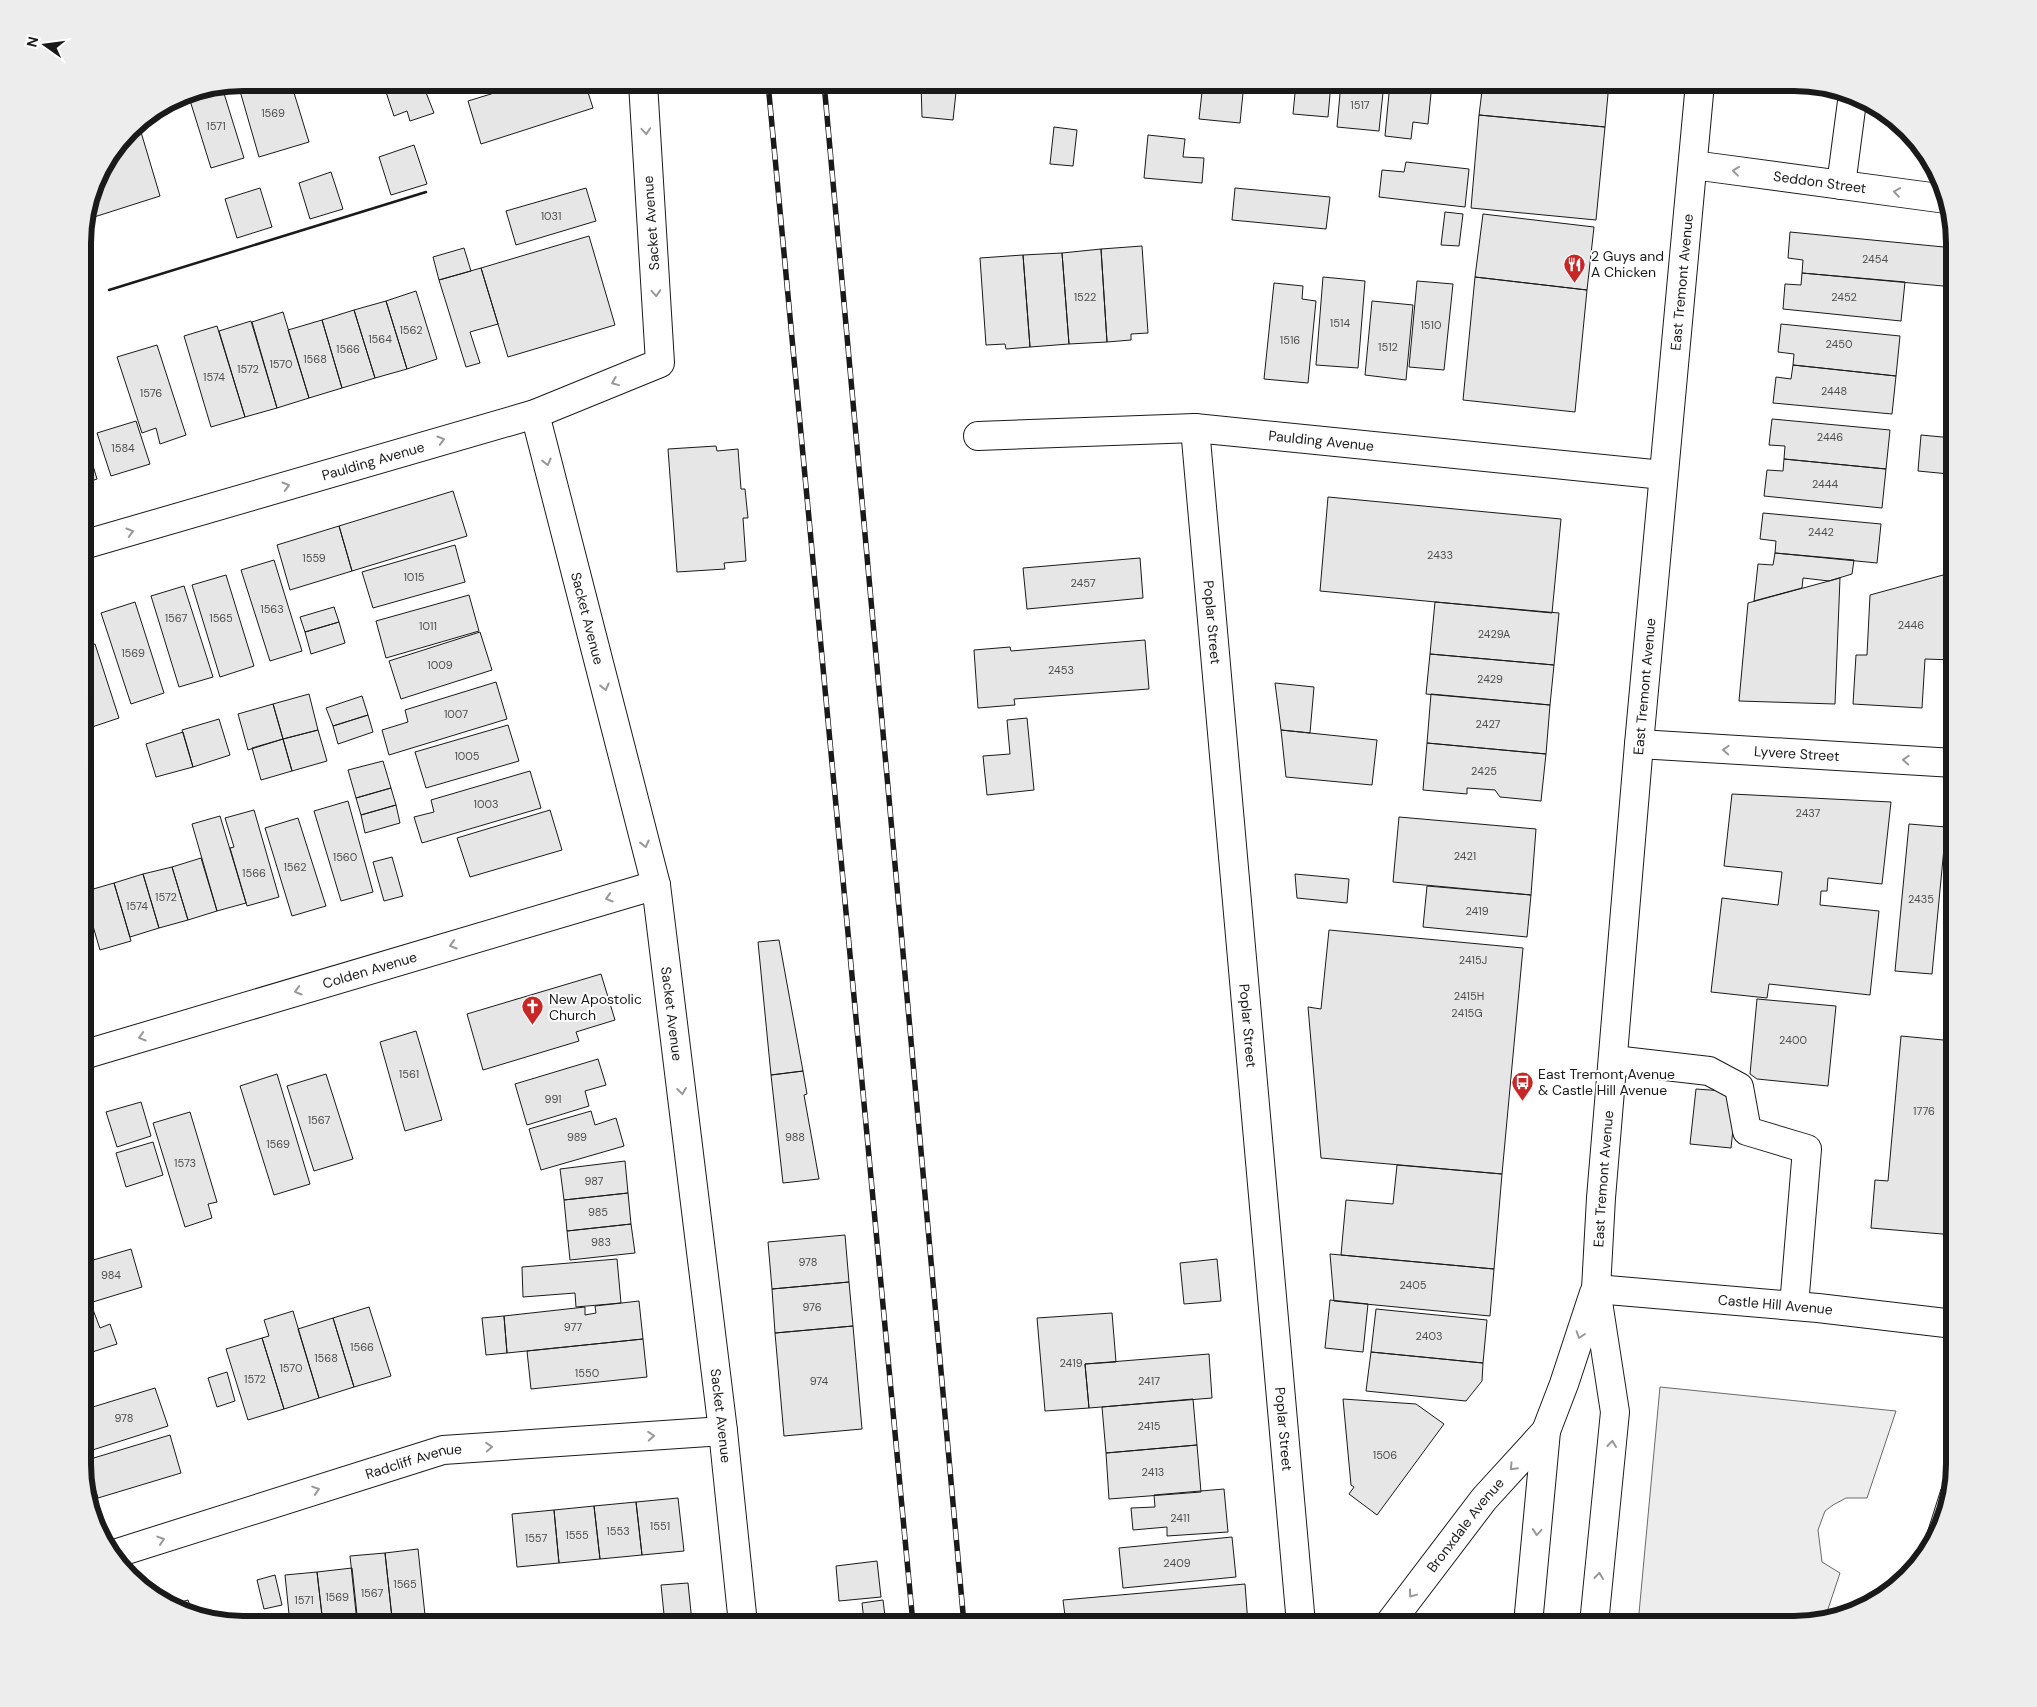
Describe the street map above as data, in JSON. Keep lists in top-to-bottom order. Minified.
{"streets":{"street":["Seddon Street","Sacket Avenue","East Tremont Avenue","Paulding Avenue","Poplar Street","Lyvere Street","Colden Avenue","Castle Hill Avenue","Radcliff Avenue","Bronxdale Avenue"]},"crossings":[["Seddon Street","East Tremont Avenue"],["Sacket Avenue","Paulding Avenue"],["Sacket Avenue","Colden Avenue"],["Sacket Avenue","Radcliff Avenue"],["East Tremont Avenue","Paulding Avenue"],["East Tremont Avenue","Lyvere Street"],["East Tremont Avenue","Castle Hill Avenue"],["East Tremont Avenue","Bronxdale Avenue"],["Paulding Avenue","Poplar Street"]],"one_way":["Seddon Street","Sacket Avenue","Lyvere Street","Colden Avenue","Radcliff Avenue","Bronxdale Avenue"],"places":{"restaurant":["2 Guys and A Chicken"],"church":["New Apostolic Church"],"bus stop":["East Tremont Avenue & Castle Hill Avenue"]},"house_numbers":["1517","1569","1571","1031","2454","1522","2452","1514","1510","1562","1564","1516","2450","1512","1566","1568","1570","1572","1574","2448","1576","2446","1584","2444","2442","2433","1559","1015","2457","1563","1567","1565","2446","1011","2429A","1569","1009","2453","2429","1007","2427","1005","2425","1003","2437","2421","1560","1562","1566","1572","2435","1574","2419","2415J","2415H","2415G","2400","1561","991","1776","1567","989","988","1569","1573","987","985","983","978","984","2405","976","977","2403","1566","1568","2419","1570","1550","1572","974","2417","978","2415","1506","2413","2411","1551","1553","1555","1557","2409","1565","1567","1569","1571"],"north":"left"}
